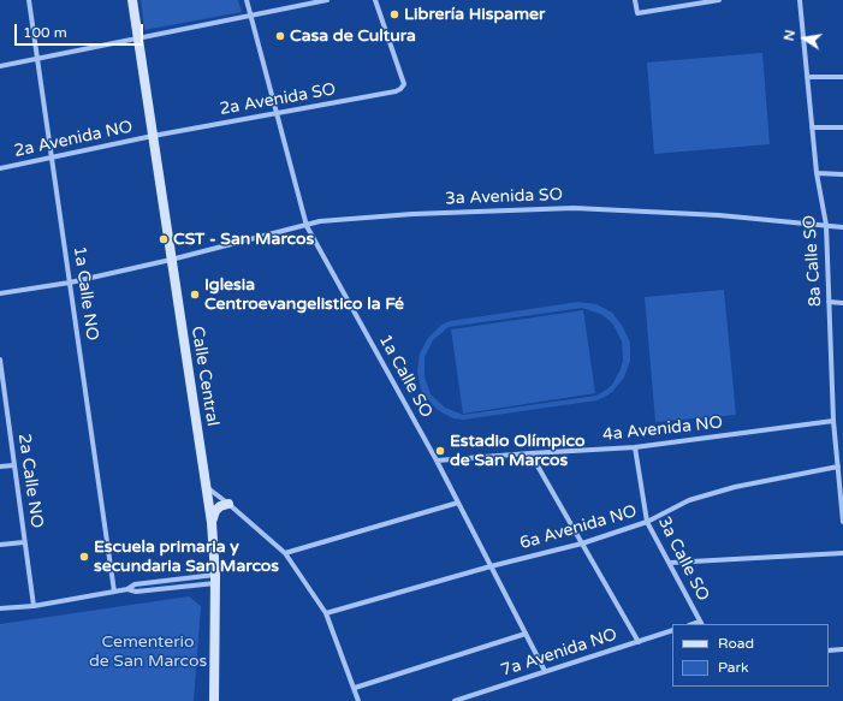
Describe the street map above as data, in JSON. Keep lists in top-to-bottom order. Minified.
{"streets":{"main road":["Calle Central"],"street":["2a Avenida SO","2a Avenida NO","3a Avenida SO","8a Calle SO","1a Calle NO","1a Calle SO","4a Avenida NO","2a Calle NO","6a Avenida NO","3a Calle SO","7a Avenida NO"]},"crossings":[["2a Avenida SO","2a Avenida NO"],["2a Avenida SO","Calle Central"],["2a Avenida SO","1a Calle SO"],["2a Avenida NO","1a Calle NO"],["2a Avenida NO","Calle Central"],["3a Avenida SO","8a Calle SO"],["3a Avenida SO","1a Calle NO"],["3a Avenida SO","Calle Central"],["3a Avenida SO","1a Calle SO"],["8a Calle SO","4a Avenida NO"],["8a Calle SO","6a Avenida NO"],["1a Calle SO","4a Avenida NO"],["1a Calle SO","6a Avenida NO"],["1a Calle SO","7a Avenida NO"],["4a Avenida NO","3a Calle SO"],["6a Avenida NO","3a Calle SO"]],"parks":["Cementerio de San Marcos"],"places":["Librería Hispamer","Casa de Cultura","CST - San Marcos","Iglesia Centroevangelistico la Fé","Estadio Olímpico de San Marcos","Escuela primaria y secundaria San Marcos"],"legend":["Road","Park"],"scale_bar":"100 m","north":"left"}
